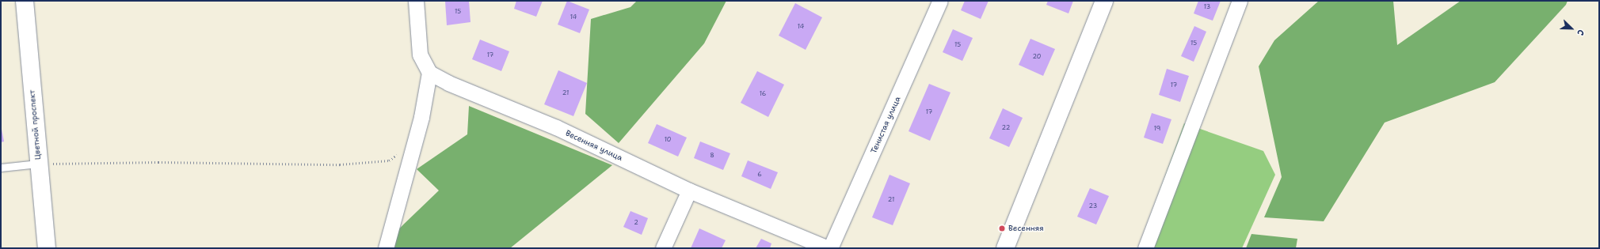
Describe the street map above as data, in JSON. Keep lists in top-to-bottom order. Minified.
{"streets":{"street":["Цветной проспект","Тенистая улица","Весенняя улица"]},"crossings":[["Тенистая улица","Весенняя улица"]],"places":["Весенняя"],"house_numbers":["13","15","14","14","15","15","17","20","17","21","16","17","22","19","10","8","6","21","23","2"],"north":"bottom right"}
